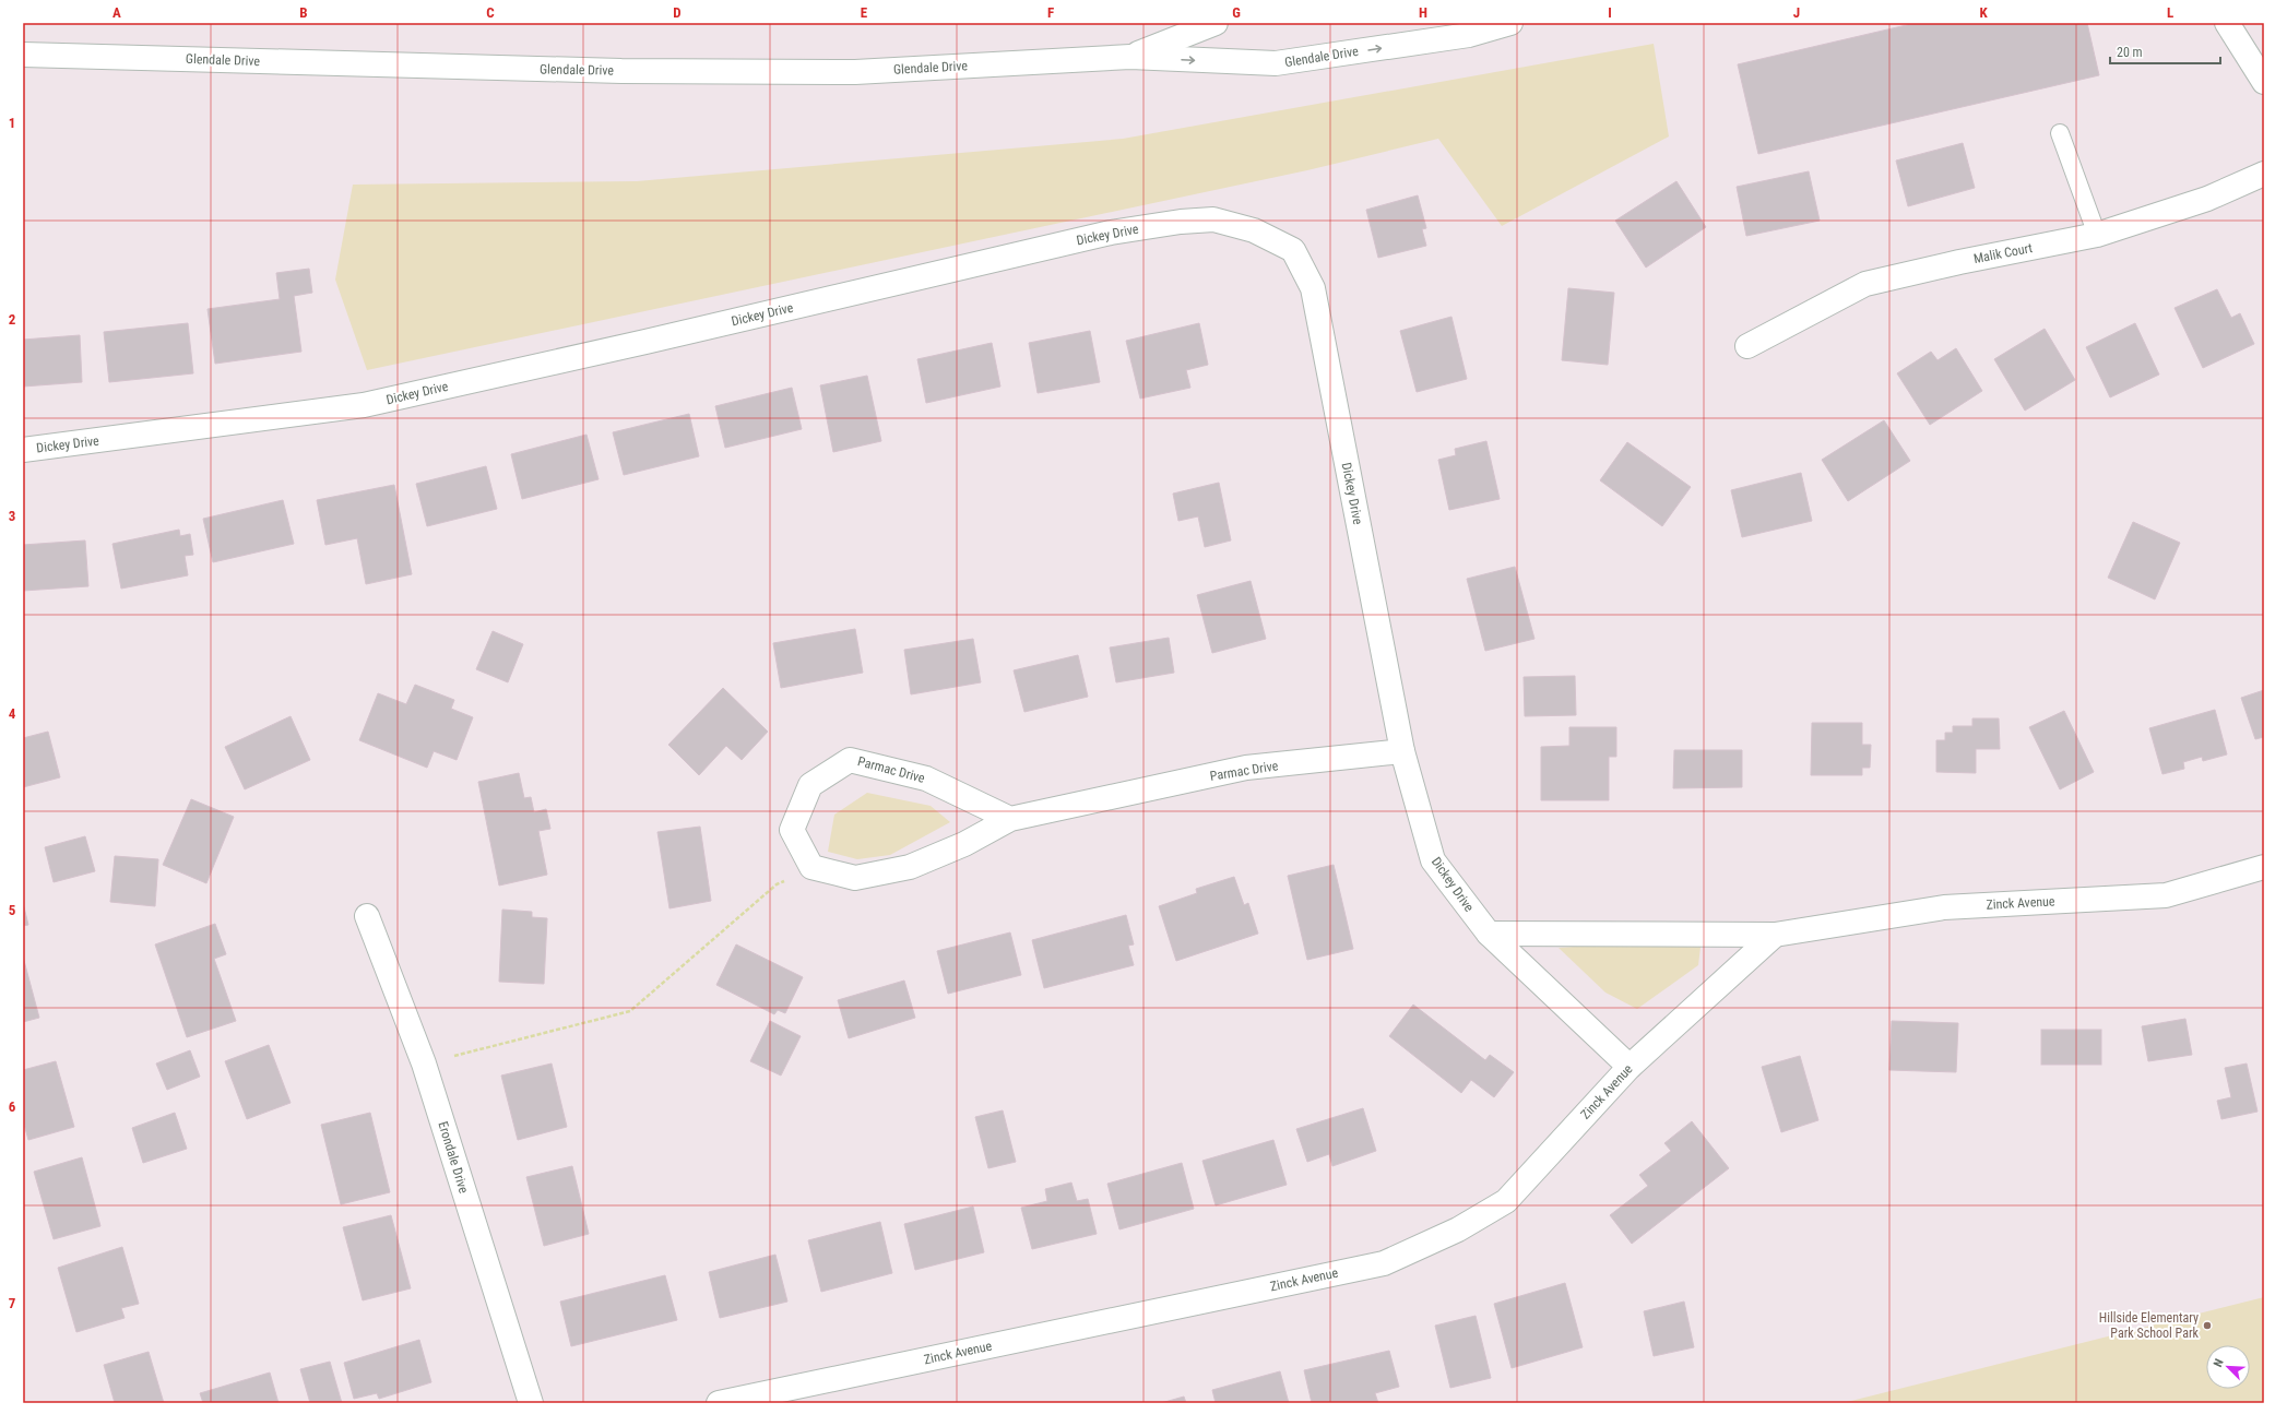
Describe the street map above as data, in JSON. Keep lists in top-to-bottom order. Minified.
{"streets":{"street":["Glendale Drive","Dickey Drive","Malik Court","Parmac Drive","Zinck Avenue","Erondale Drive"]},"crossings":[["Dickey Drive","Parmac Drive"],["Dickey Drive","Zinck Avenue"]],"places":["Hillside Elementary Park School Park"],"scale_bar":"20 m","north":"top left","grid":{"columns":["A","B","C","D","E","F","G","H","I","J","K","L"],"rows":["1","2","3","4","5","6","7"]}}
